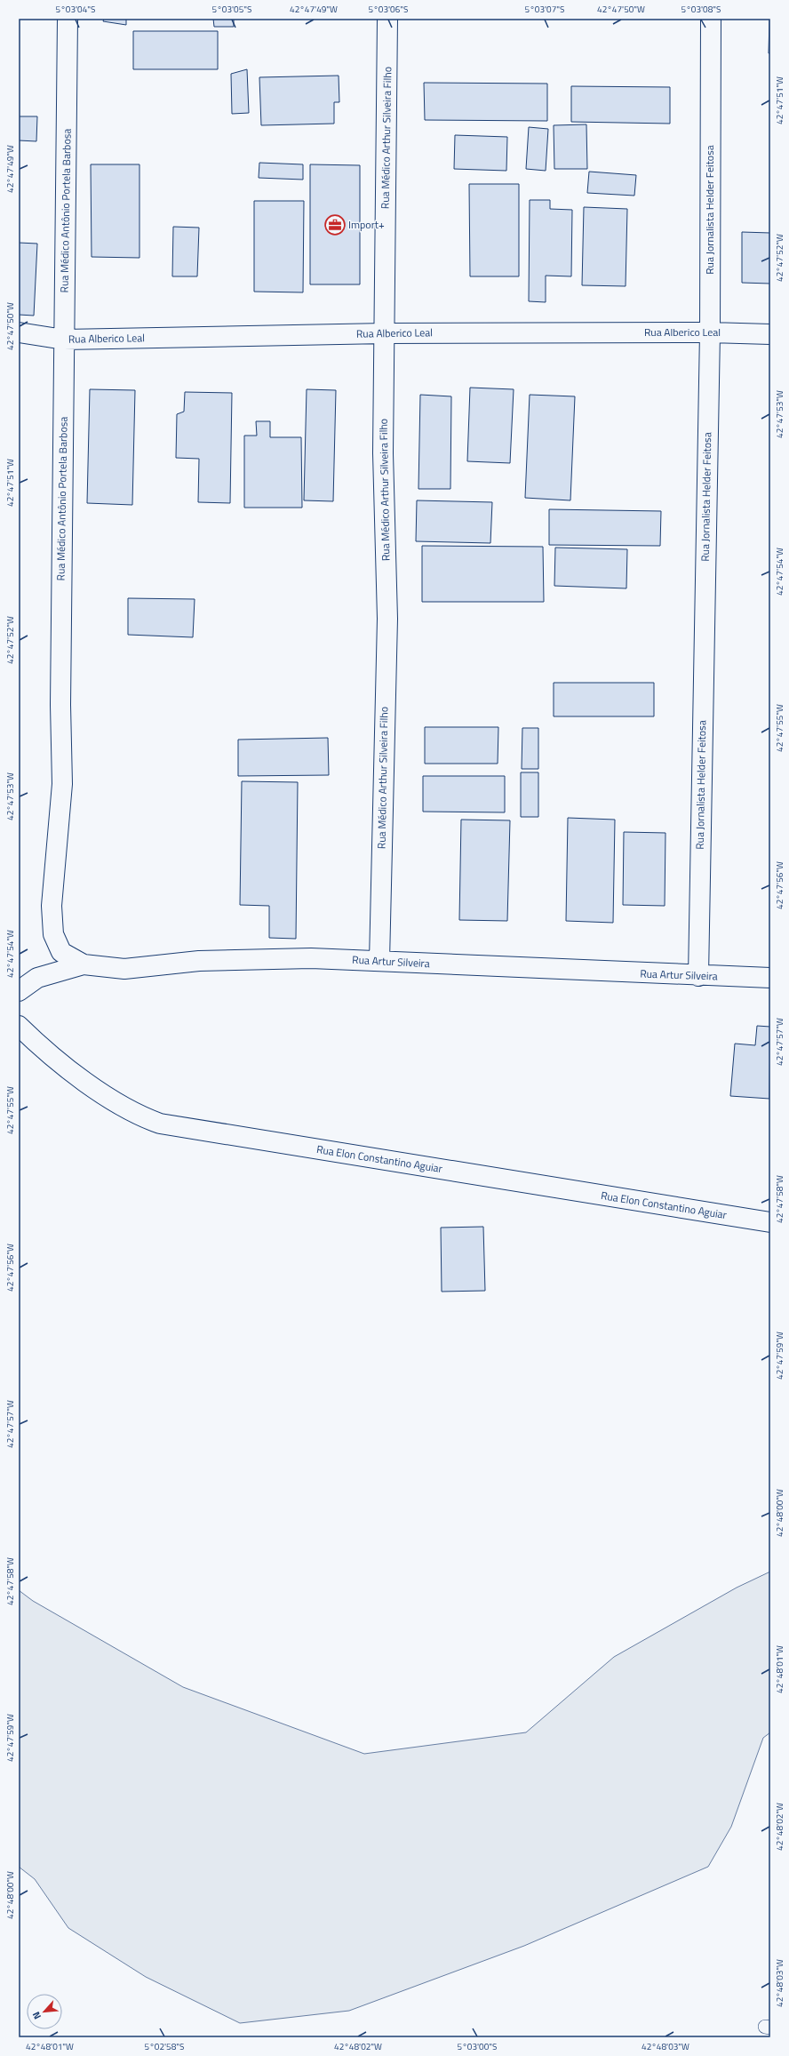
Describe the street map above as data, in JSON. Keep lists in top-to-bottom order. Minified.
{"streets":{"street":["Rua Médico Arthur Silveira Filho","Rua Jornalista Helder Feitosa","Rua Médico Antônio Portela Barbosa","Rua Alberico Leal","Rua Artur Silveira","Rua Elon Constantino Aguiar"]},"crossings":[["Rua Médico Arthur Silveira Filho","Rua Alberico Leal"],["Rua Médico Arthur Silveira Filho","Rua Artur Silveira"],["Rua Jornalista Helder Feitosa","Rua Alberico Leal"],["Rua Jornalista Helder Feitosa","Rua Artur Silveira"],["Rua Médico Antônio Portela Barbosa","Rua Alberico Leal"],["Rua Médico Antônio Portela Barbosa","Rua Artur Silveira"]],"places":{"office":["Import+"]},"north":"bottom left","coordinates":["5°03'04\"S","5°03'05\"S","42°47'49\"W","5°03'06\"S","5°03'07\"S","42°47'50\"W","5°03'08\"S","42°47'51\"W","42°47'52\"W","42°47'53\"W","42°47'54\"W","42°47'55\"W","42°47'56\"W","42°47'57\"W","42°47'58\"W","42°47'59\"W","42°48'00\"W","42°48'01\"W","42°48'02\"W","42°48'03\"W","5°02'58\"S","5°03'00\"S"]}
